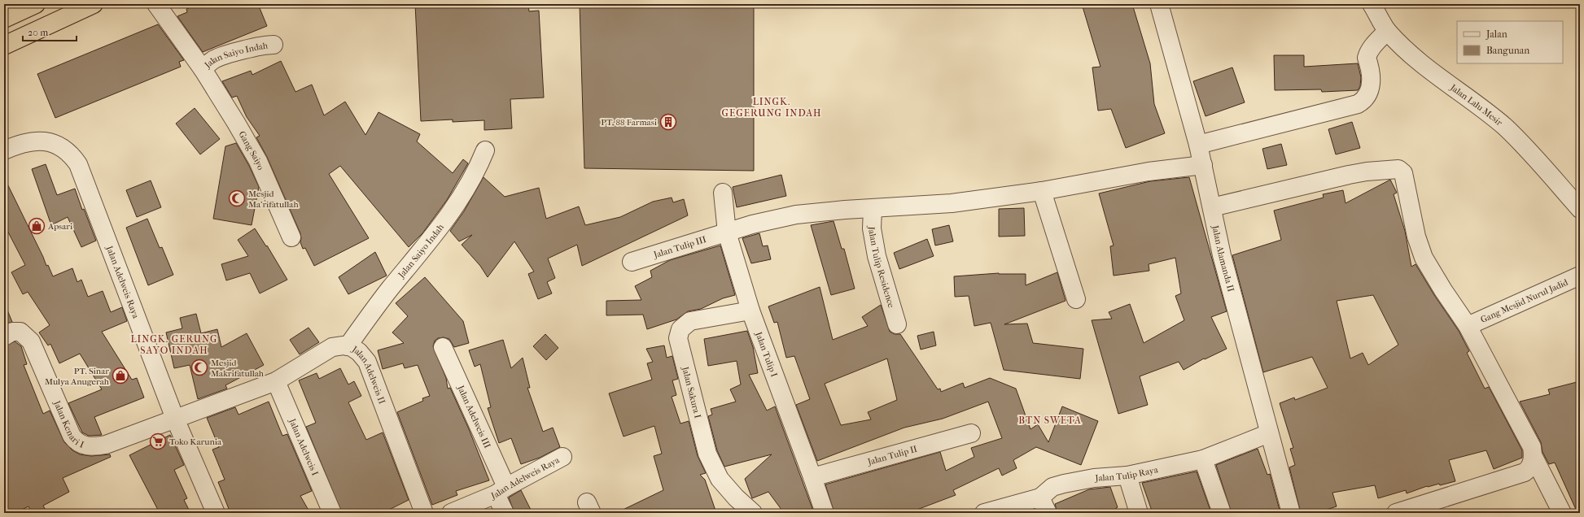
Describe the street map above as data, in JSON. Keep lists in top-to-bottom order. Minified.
{"streets":{"street":["Jalan Saiyo Indah","Jalan Lalu Mesir","Gang Saiyo","Jalan Tulip III","Jalan Alamanda II","Jalan Tulip Residence","Jalan Adelweis Raya","Gang Mesjid Nurul Jadid","Jalan Tulip I","Jalan Adelweis II","Jalan Sakura I","Jalan Adelweis III","Jalan Kenari I","Jalan Adelweis I","Jalan Tulip II","Jalan Tulip Raya"]},"crossings":[["Jalan Saiyo Indah","Gang Saiyo"],["Jalan Saiyo Indah","Jalan Adelweis II"],["Jalan Tulip III","Jalan Alamanda II"],["Jalan Tulip III","Jalan Tulip Residence"],["Jalan Tulip III","Jalan Tulip I"],["Jalan Alamanda II","Jalan Tulip Raya"],["Jalan Adelweis Raya","Jalan Adelweis II"],["Jalan Adelweis Raya","Jalan Adelweis III"],["Jalan Adelweis Raya","Jalan Kenari I"],["Jalan Tulip I","Jalan Sakura I"],["Jalan Tulip I","Jalan Tulip II"],["Jalan Adelweis II","Jalan Kenari I"],["Jalan Adelweis II","Jalan Adelweis I"]],"districts":["LINGK. GEGERUNG INDAH","LINGK. GERUNG SAYO INDAH","BTN SWETA"],"places":{"building":["PT. 88 Farmasi"],"mosque":["Mesjid Ma'rifatullah","Mesjid Makrifatullah"],"shop":["Apsari","PT. Sinar Mulya Anugerah"],"supermarket":["Toko Karunia"]},"legend":["Jalan","Bangunan"],"scale_bar":"20 m"}
